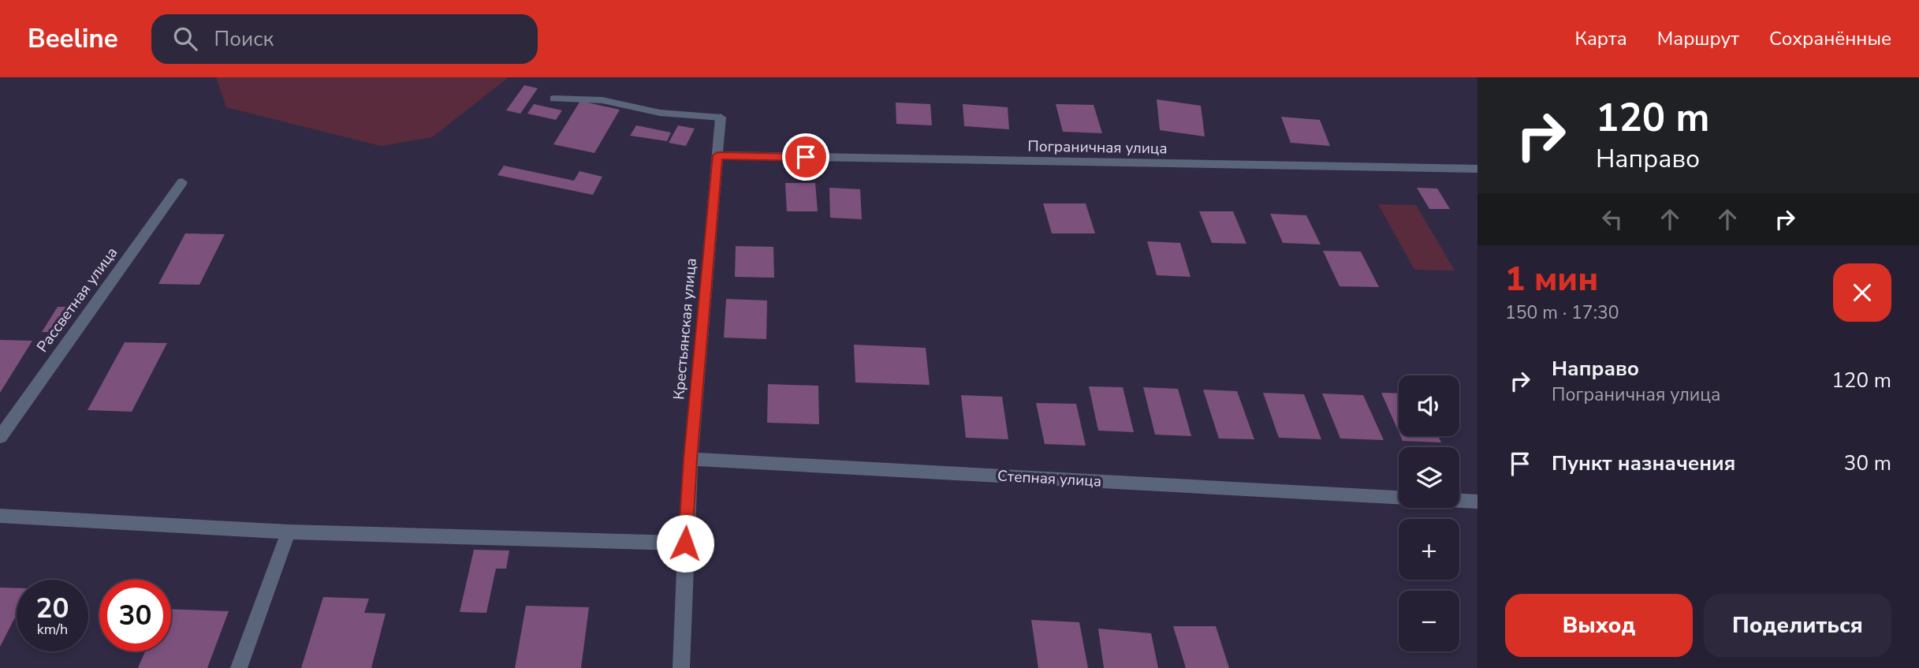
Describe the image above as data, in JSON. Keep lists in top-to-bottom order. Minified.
{"streets":{"street":["Пограничная улица","Рассветная улица","Крестьянская улица","Степная улица"]},"crossings":[["Пограничная улица","Крестьянская улица"],["Крестьянская улица","Степная улица"]],"page":{"header":"Beeline","search":"Поиск","nav":["Карта","Маршрут","Сохранённые"],"turn":["120 m","Направо"],"heading":["1 мин","150 m · 17:30"],"list":[{"name":"Направо","note":"Пограничная улица","value":"120 m"},{"name":"Пункт назначения","value":"30 m"}],"map_buttons":["+","−"],"speed":"20 km/h","limit":"30","buttons":["Выход","Поделиться"]}}
